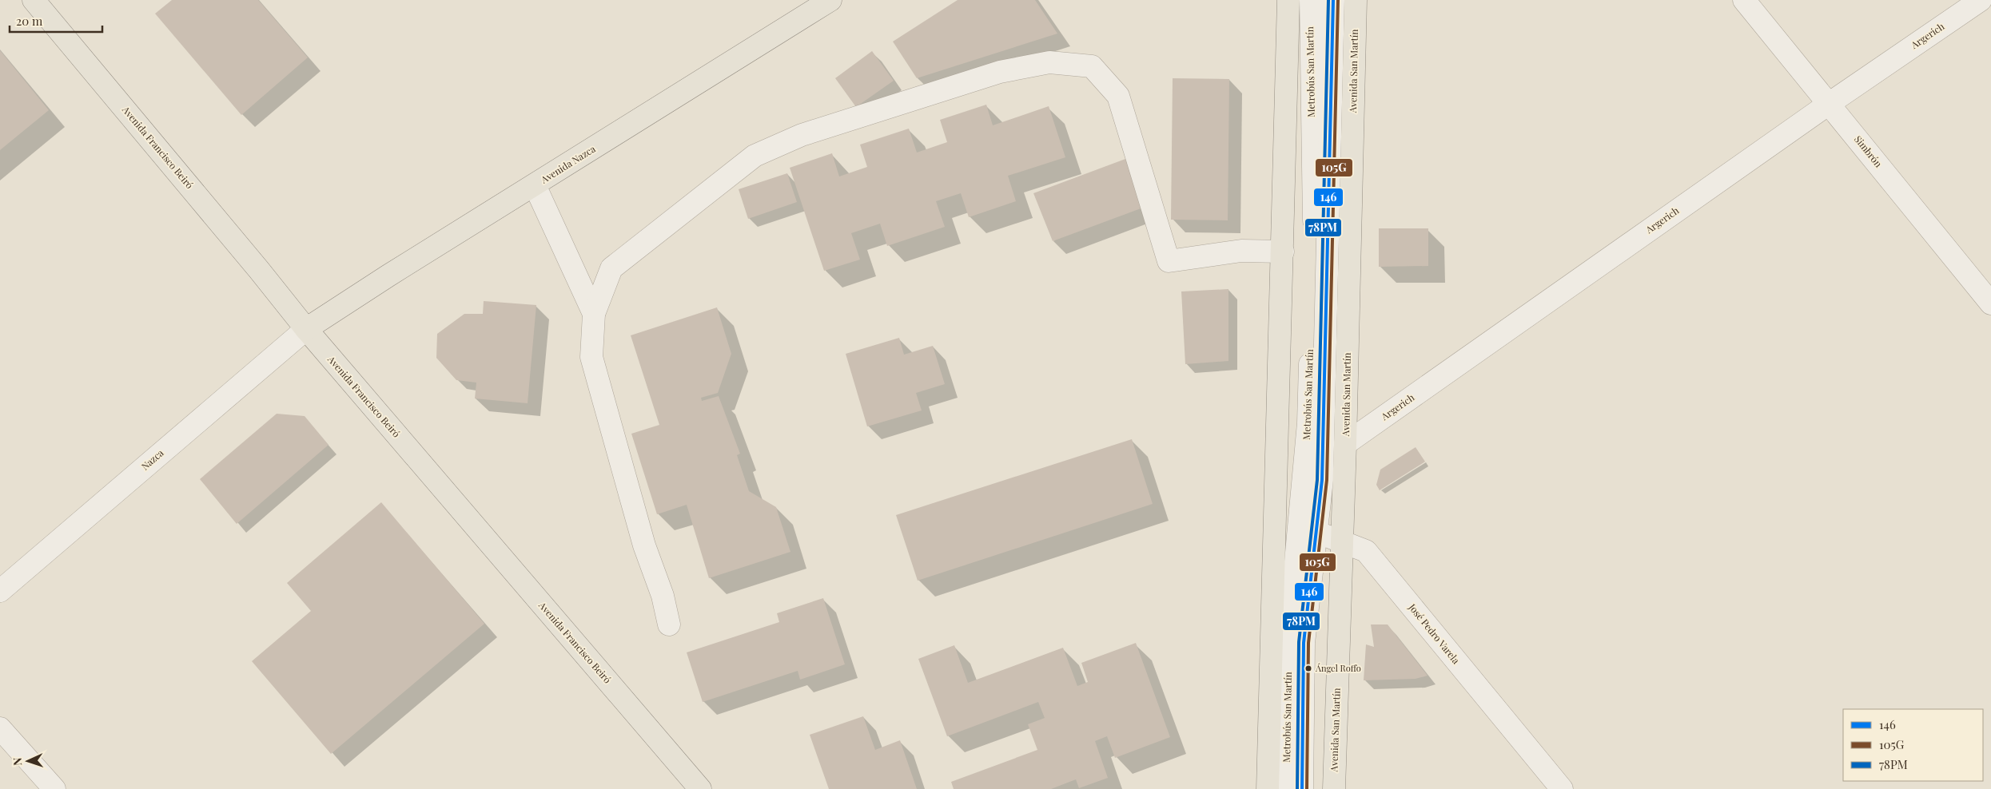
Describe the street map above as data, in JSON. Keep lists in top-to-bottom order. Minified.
{"streets":{"main road":["Avenida San Martín","Avenida Francisco Beiró","Avenida Nazca"],"street":["Argerich","Metrobús San Martín","Simbrón","Nazca","José Pedro Varela"]},"crossings":[["Argerich","Avenida San Martín"],["Argerich","Simbrón"],["Avenida San Martín","José Pedro Varela"],["Metrobús San Martín","José Pedro Varela"],["Avenida Francisco Beiró","Avenida Nazca"],["Avenida Francisco Beiró","Nazca"],["Avenida Nazca","Nazca"]],"places":["Ángel Roffo"],"lines":["transit line 146","transit line 105G","transit line 78PM"],"legend":["146","105G","78PM"],"scale_bar":"20 m","north":"left"}
